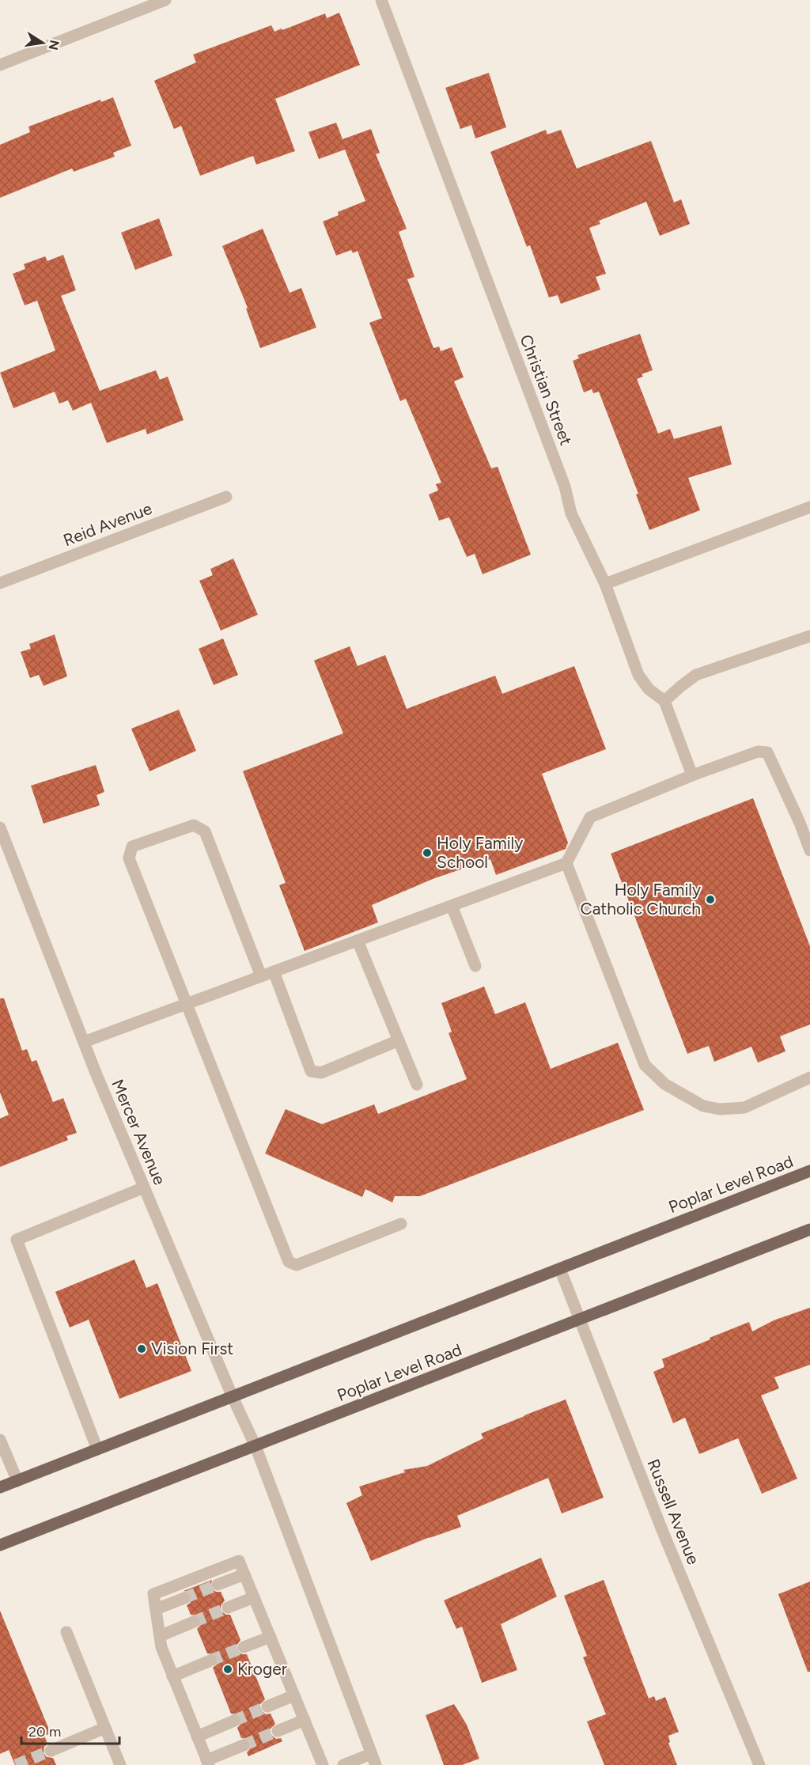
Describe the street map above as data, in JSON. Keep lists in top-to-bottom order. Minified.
{"streets":{"main road":["Poplar Level Road"],"street":["Christian Street","Reid Avenue","Mercer Avenue","Russell Avenue"]},"crossings":[["Mercer Avenue","Poplar Level Road"],["Poplar Level Road","Russell Avenue"]],"places":["Holy Family School","Holy Family Catholic Church","Vision First","Kroger"],"scale_bar":"20 m","north":"right"}
